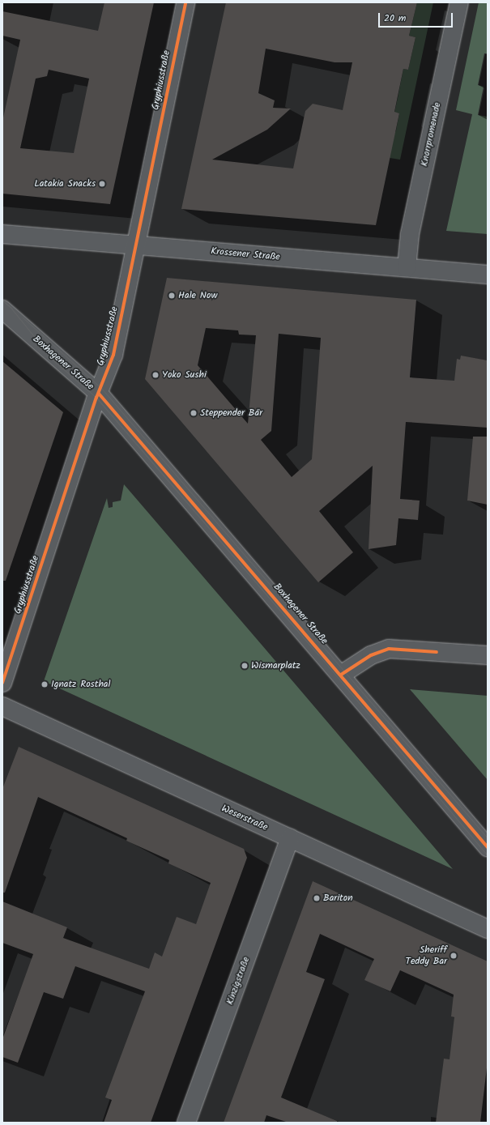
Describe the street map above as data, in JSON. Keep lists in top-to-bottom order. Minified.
{"streets":{"street":["Gryphiusstraße","Knorrpromenade","Krossener Straße","Boxhagener Straße","Weserstraße","Kinzigstraße"]},"crossings":[["Gryphiusstraße","Krossener Straße"],["Gryphiusstraße","Boxhagener Straße"],["Knorrpromenade","Krossener Straße"],["Weserstraße","Kinzigstraße"]],"places":["Latakia Snacks","Hale Now","Yoko Sushi","Steppender Bär","Wismarplatz","Ignatz Rosthal","Bariton","Sheriff Teddy Bar"],"scale_bar":"20 m"}
